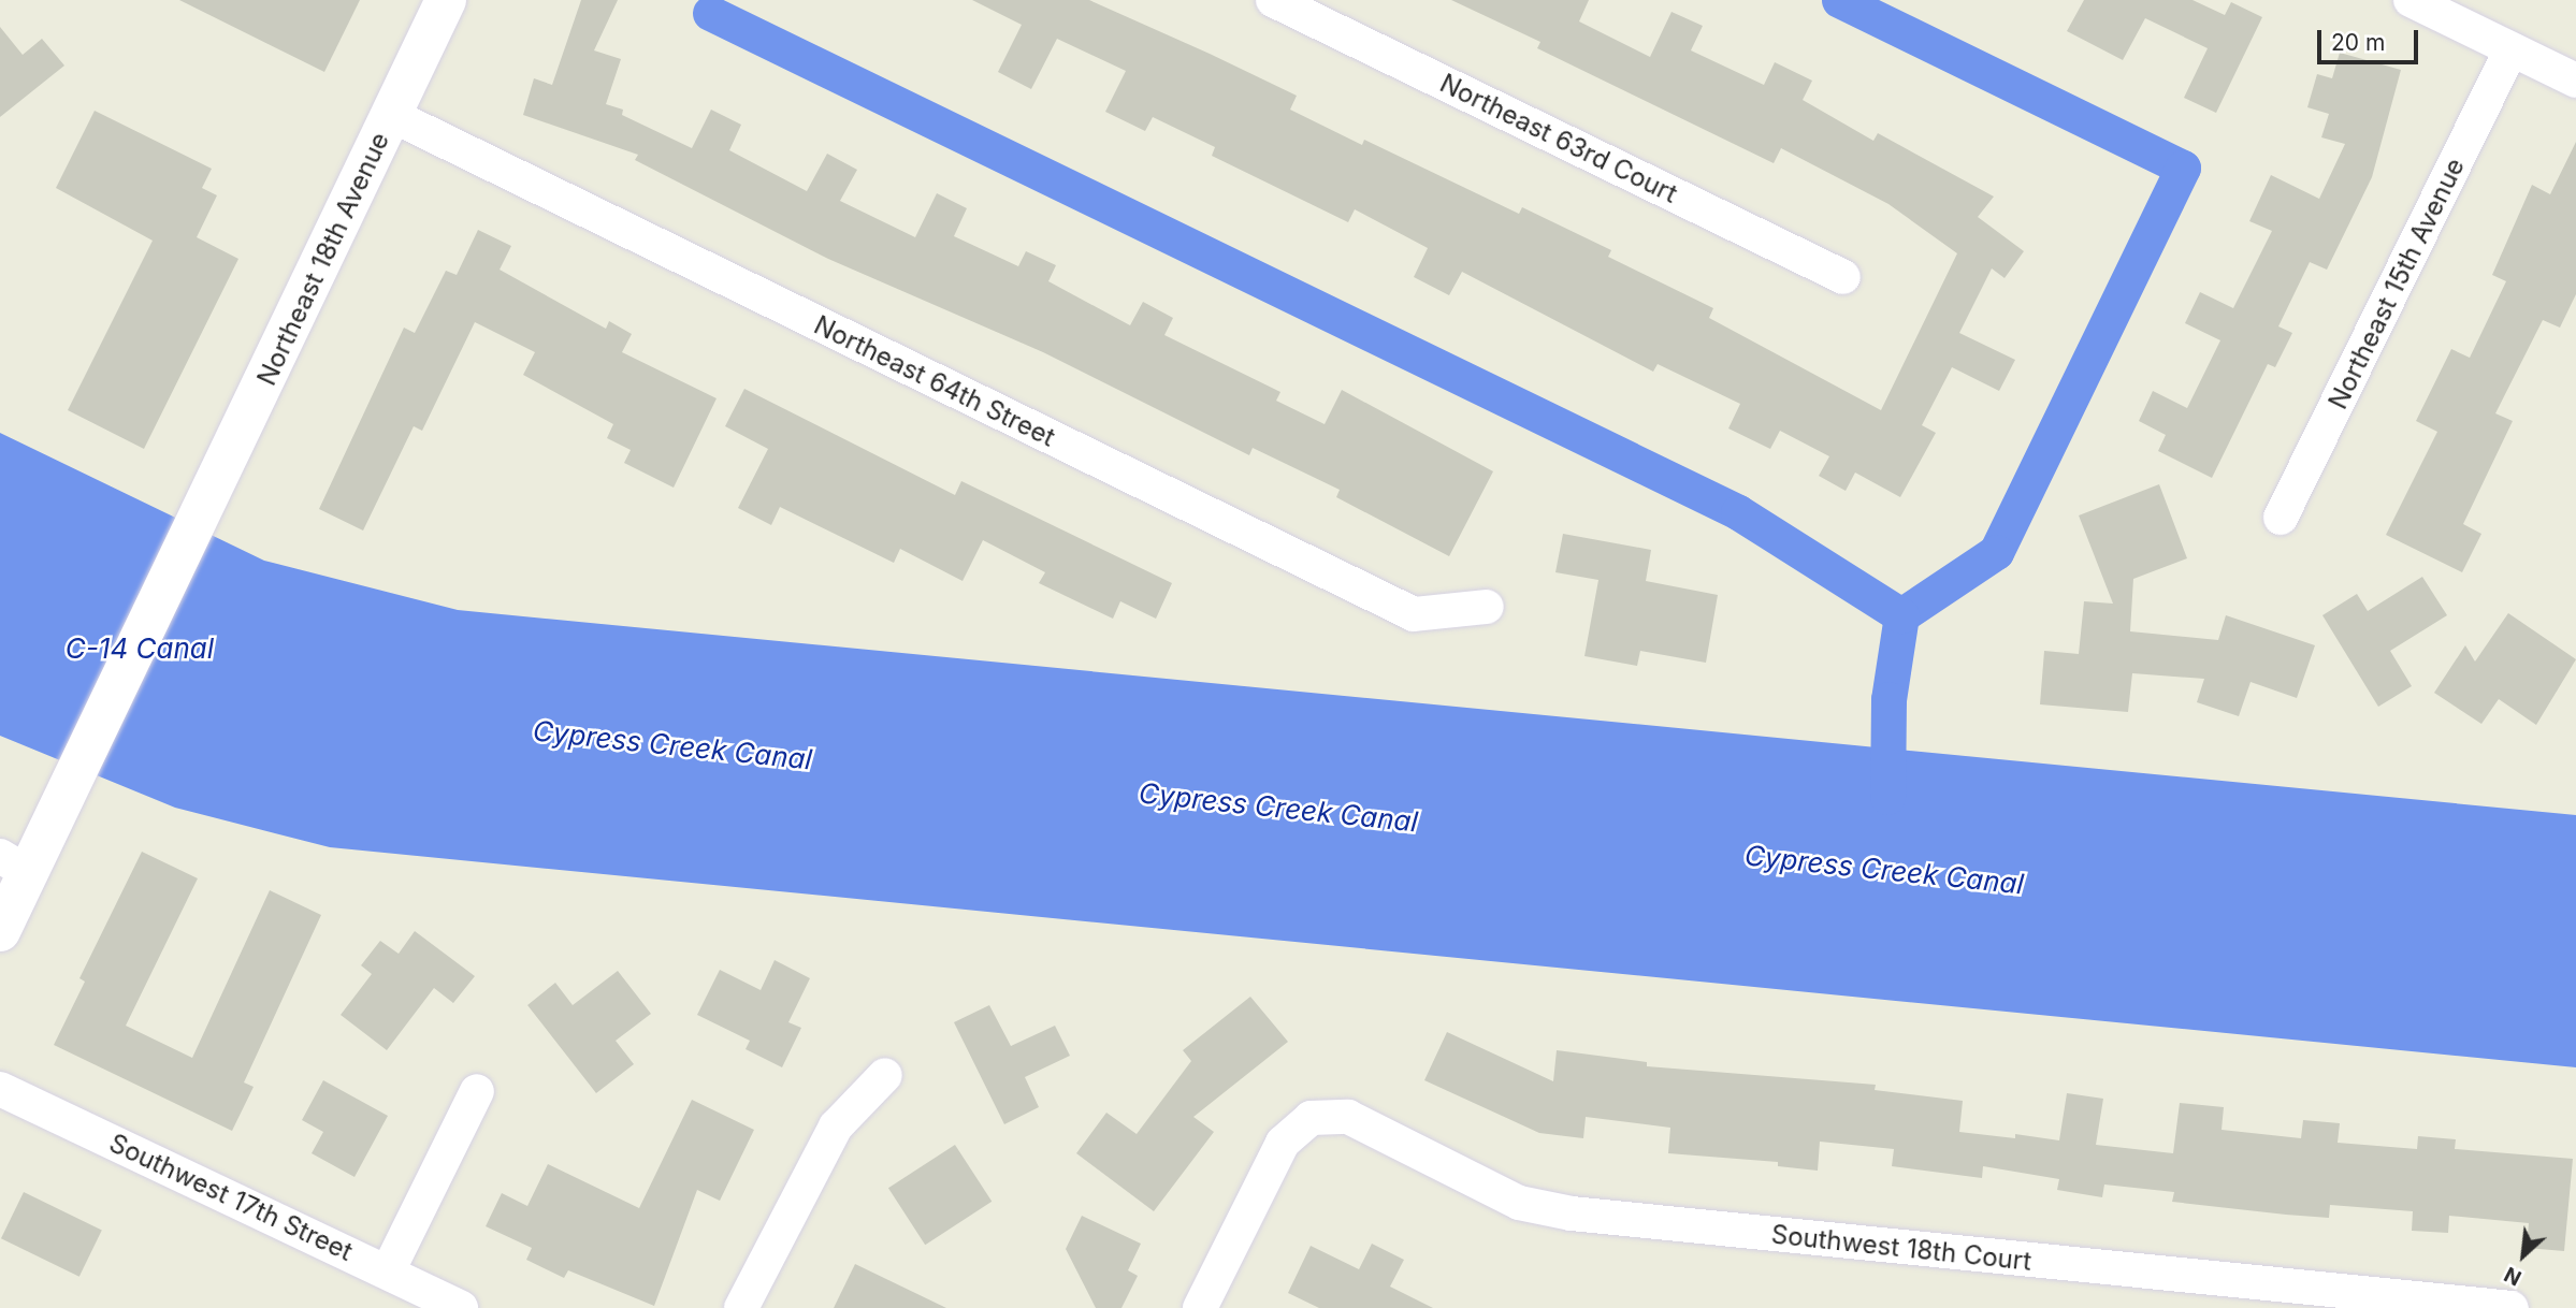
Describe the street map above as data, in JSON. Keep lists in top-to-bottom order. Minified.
{"streets":{"street":["Northeast 63rd Court","Northeast 18th Avenue","Northeast 15th Avenue","Northeast 64th Street","Southwest 17th Street","Southwest 18th Court"]},"crossings":[["Northeast 18th Avenue","Northeast 64th Street"]],"water":["C-14 Canal","Cypress Creek Canal"],"scale_bar":"20 m","north":"bottom left"}
